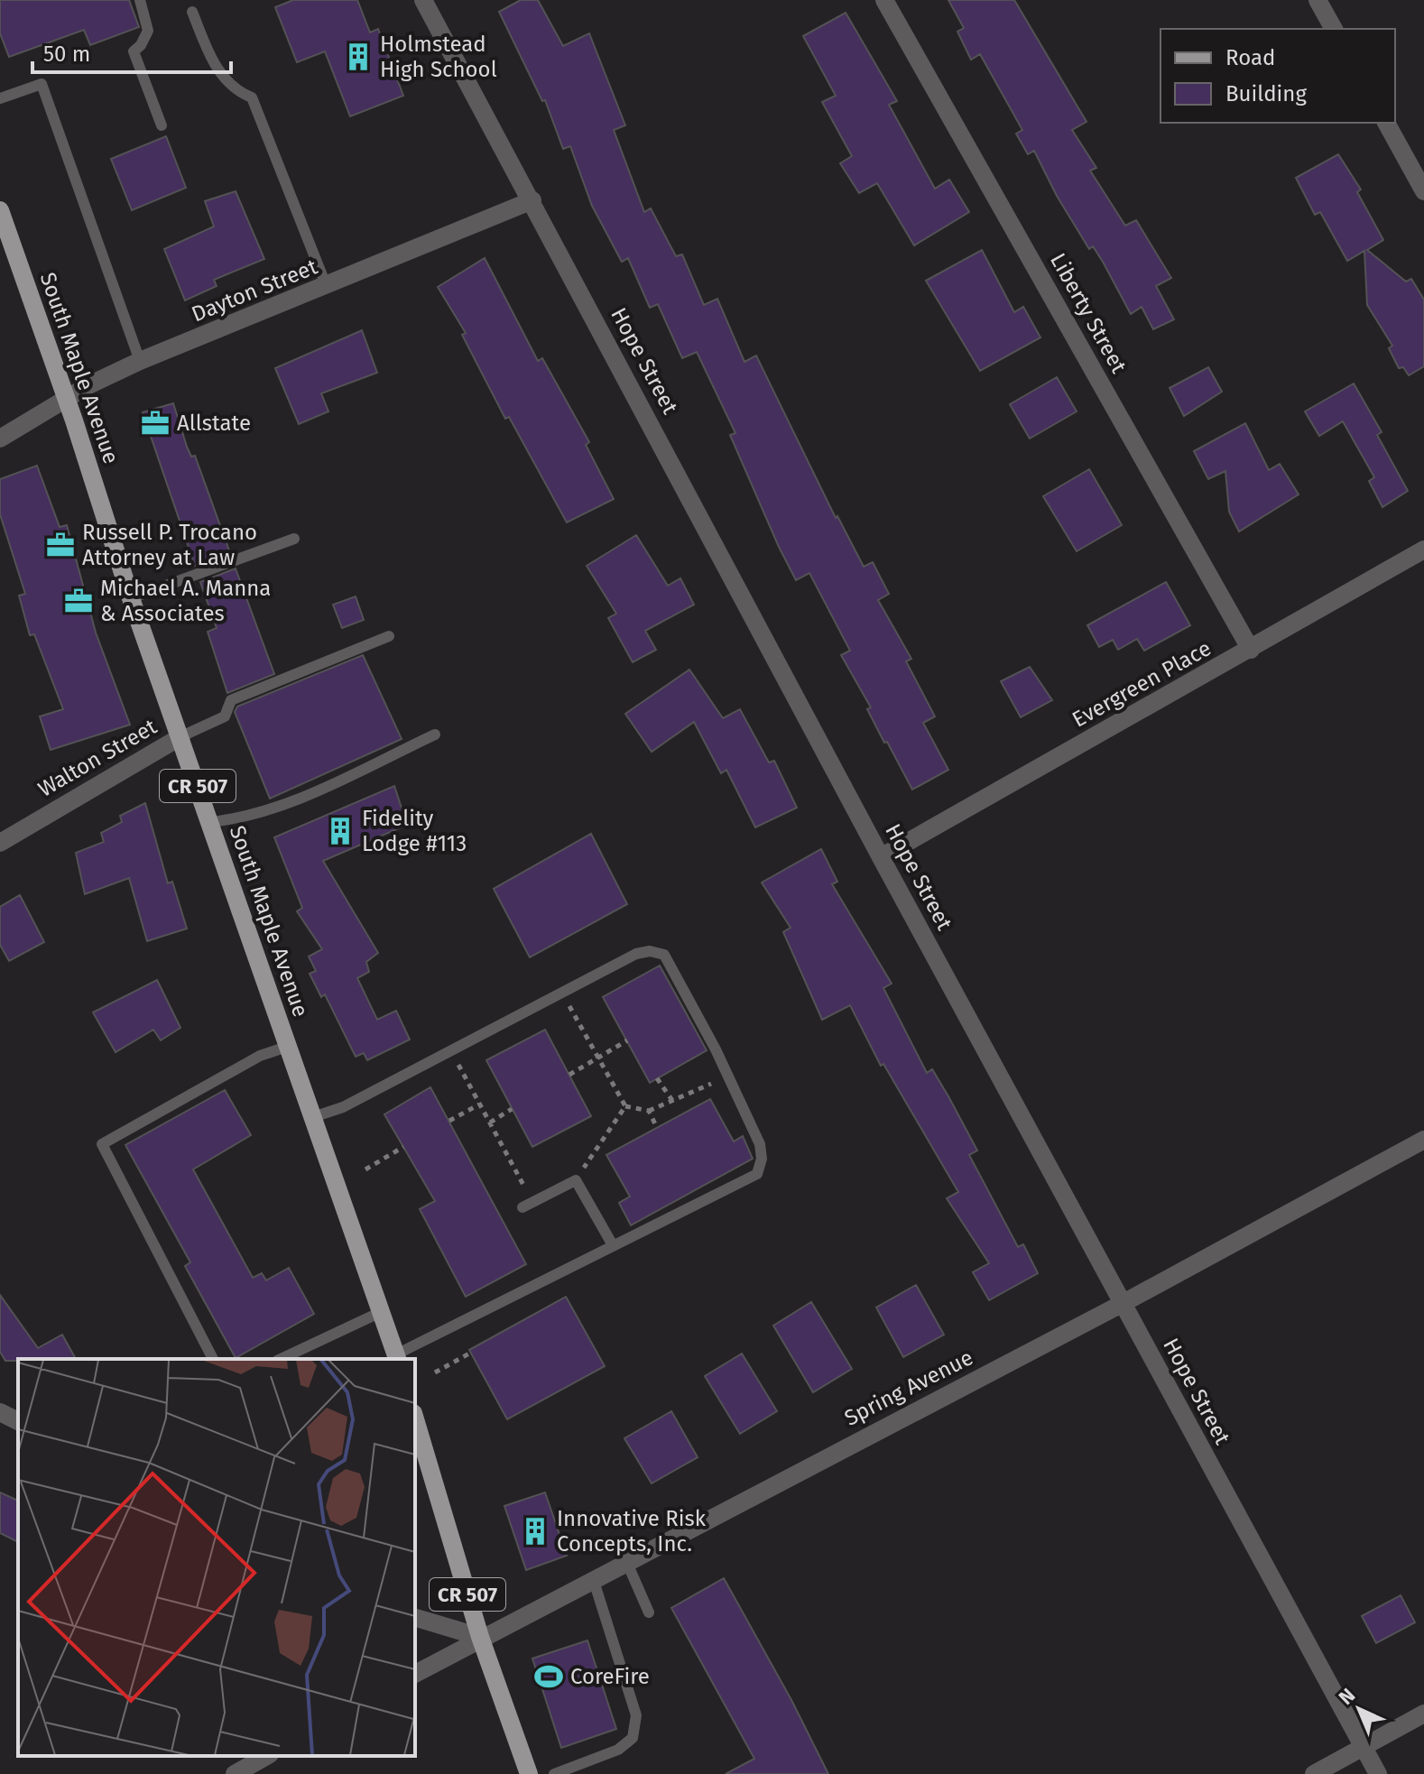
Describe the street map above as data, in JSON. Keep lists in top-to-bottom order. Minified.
{"streets":{"main road":["South Maple Avenue","CR 507"],"street":["Dayton Street","Liberty Street","Hope Street","Evergreen Place","Walton Street","Spring Avenue"]},"crossings":[["Dayton Street","Hope Street"],["Dayton Street","South Maple Avenue"],["Liberty Street","Evergreen Place"],["Hope Street","Evergreen Place"],["Hope Street","Spring Avenue"],["South Maple Avenue","Walton Street"],["CR 507","Spring Avenue"]],"places":{"building":["Holmstead High School","Fidelity Lodge #113","Innovative Risk Concepts, Inc."],"office":["Allstate","Russell P. Trocano Attorney at Law","Michael A. Manna & Associates"],"sports":["CoreFire"]},"legend":["Road","Building"],"scale_bar":"50 m","north":"top left"}
